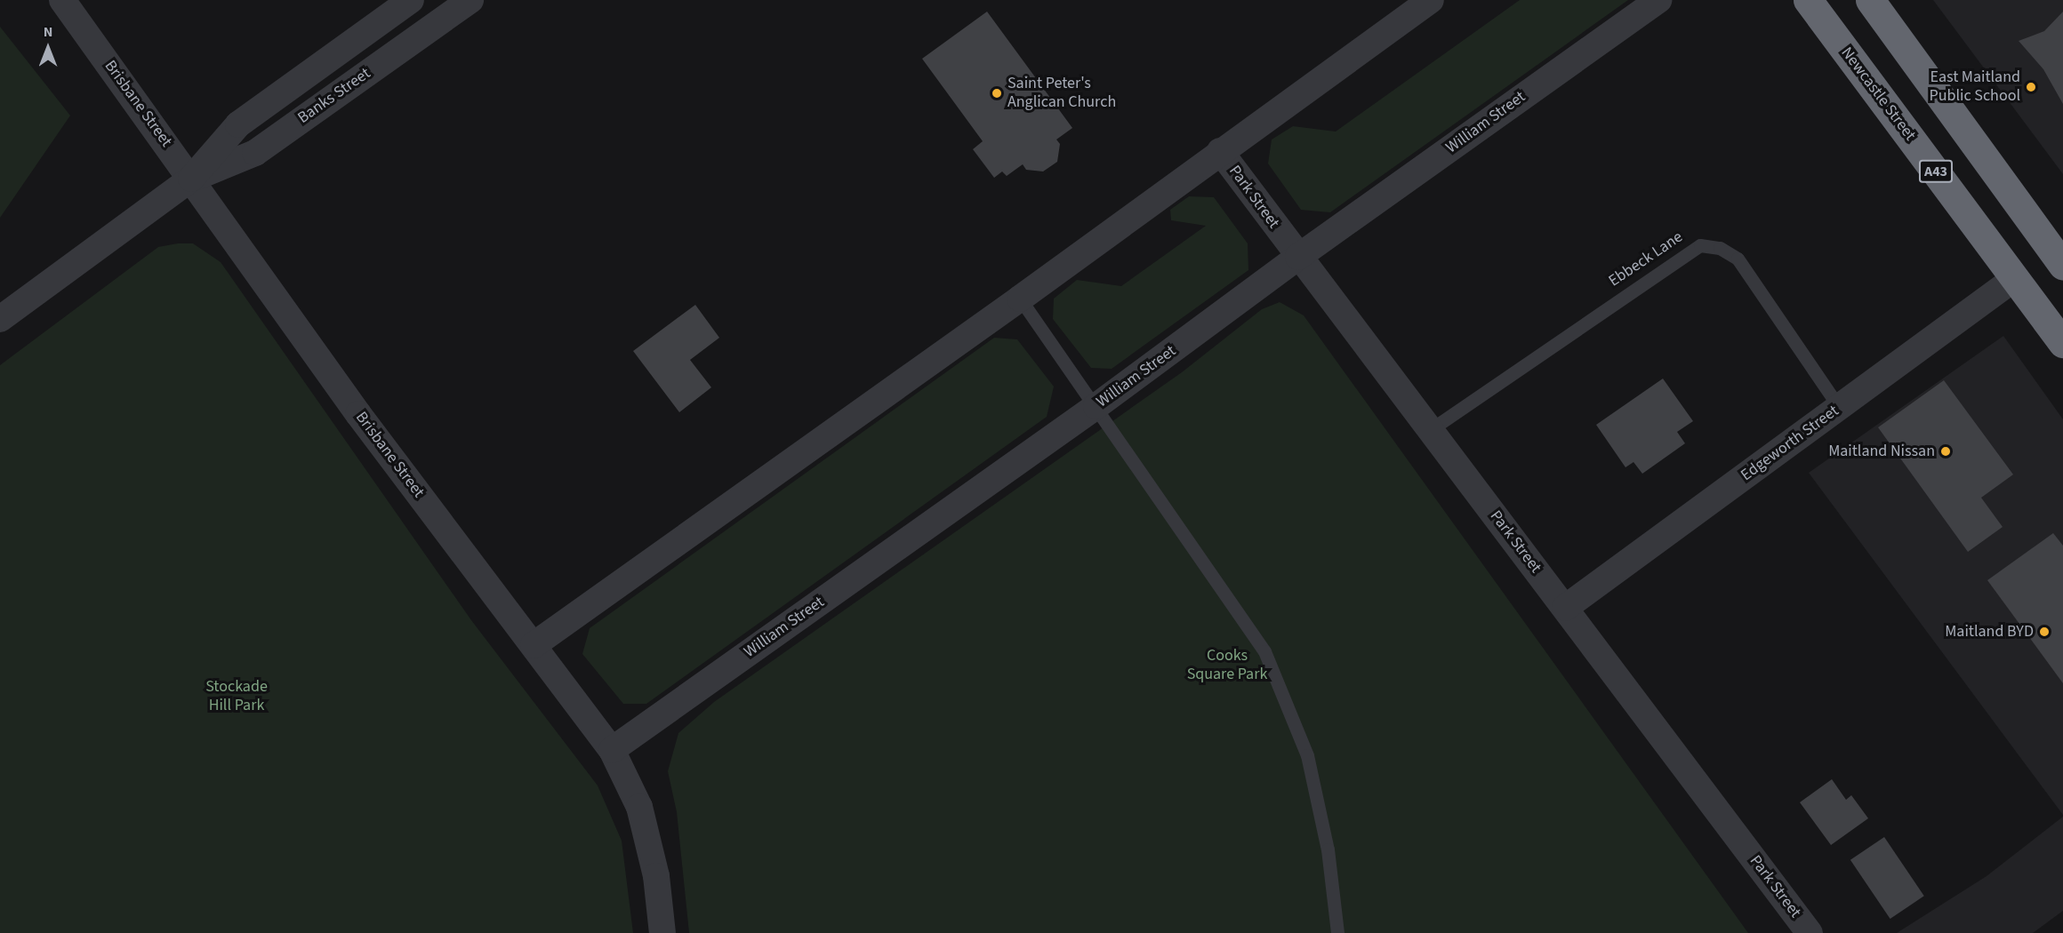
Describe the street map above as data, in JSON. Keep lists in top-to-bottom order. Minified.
{"streets":{"highway":["Newcastle Street","A43"],"street":["Banks Street","Brisbane Street","William Street","Park Street","Edgeworth Street"],"lane":["Ebbeck Lane"]},"crossings":[["Newcastle Street","Edgeworth Street"],["Banks Street","Brisbane Street"],["Brisbane Street","William Street"],["William Street","Park Street"],["Park Street","Ebbeck Lane"],["Park Street","Edgeworth Street"],["Ebbeck Lane","Edgeworth Street"]],"parks":["Cooks Square Park","Stockade Hill Park"],"places":["East Maitland Public School","Saint Peter's Anglican Church","Maitland Nissan","Maitland BYD"],"north":"top"}
